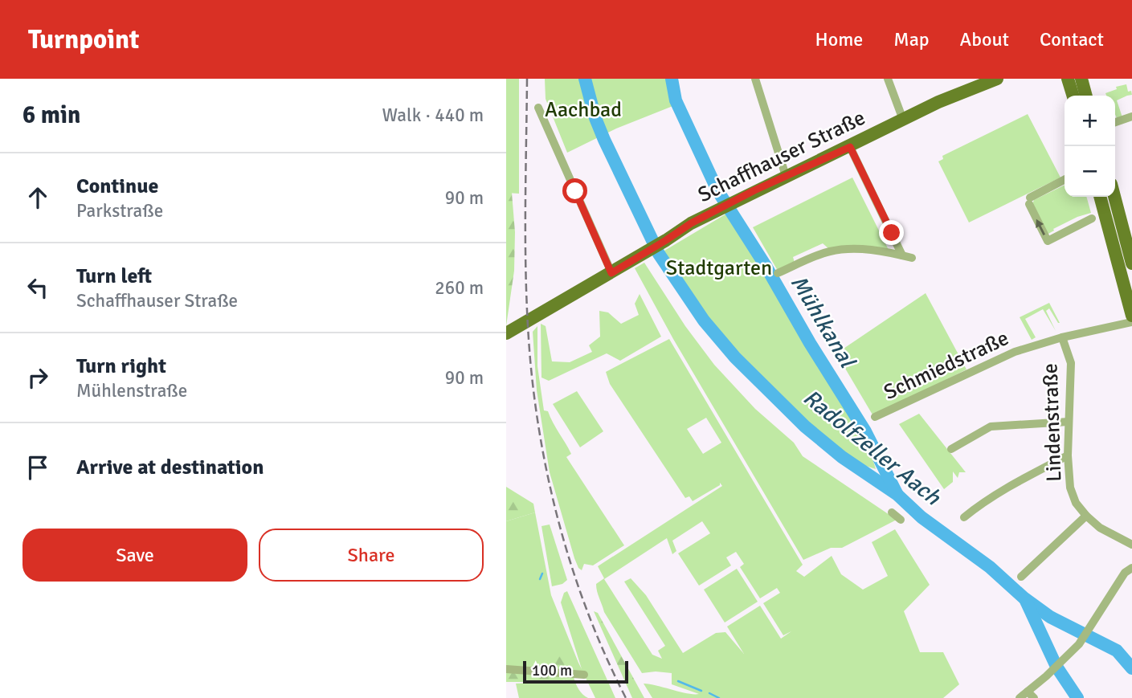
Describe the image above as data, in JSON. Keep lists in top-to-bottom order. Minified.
{"streets":{"main road":["Schaffhauser Straße"],"street":["Schmiedstraße","Lindenstraße"]},"crossings":[["Schmiedstraße","Lindenstraße"]],"water":["Mühlkanal","Radolfzeller Aach"],"parks":["Aachbad","Stadtgarten"],"scale_bar":"100 m","page":{"header":"Turnpoint","nav":["Home","Map","About","Contact"],"heading":["6 min","Walk · 440 m"],"map_buttons":["+","−"],"list":[["Continue","Parkstraße","90 m"],["Turn left","Schaffhauser Straße","260 m"],["Turn right","Mühlenstraße","90 m"],"Arrive at destination"],"buttons":["Save","Share"],"scale":"100 m"}}
